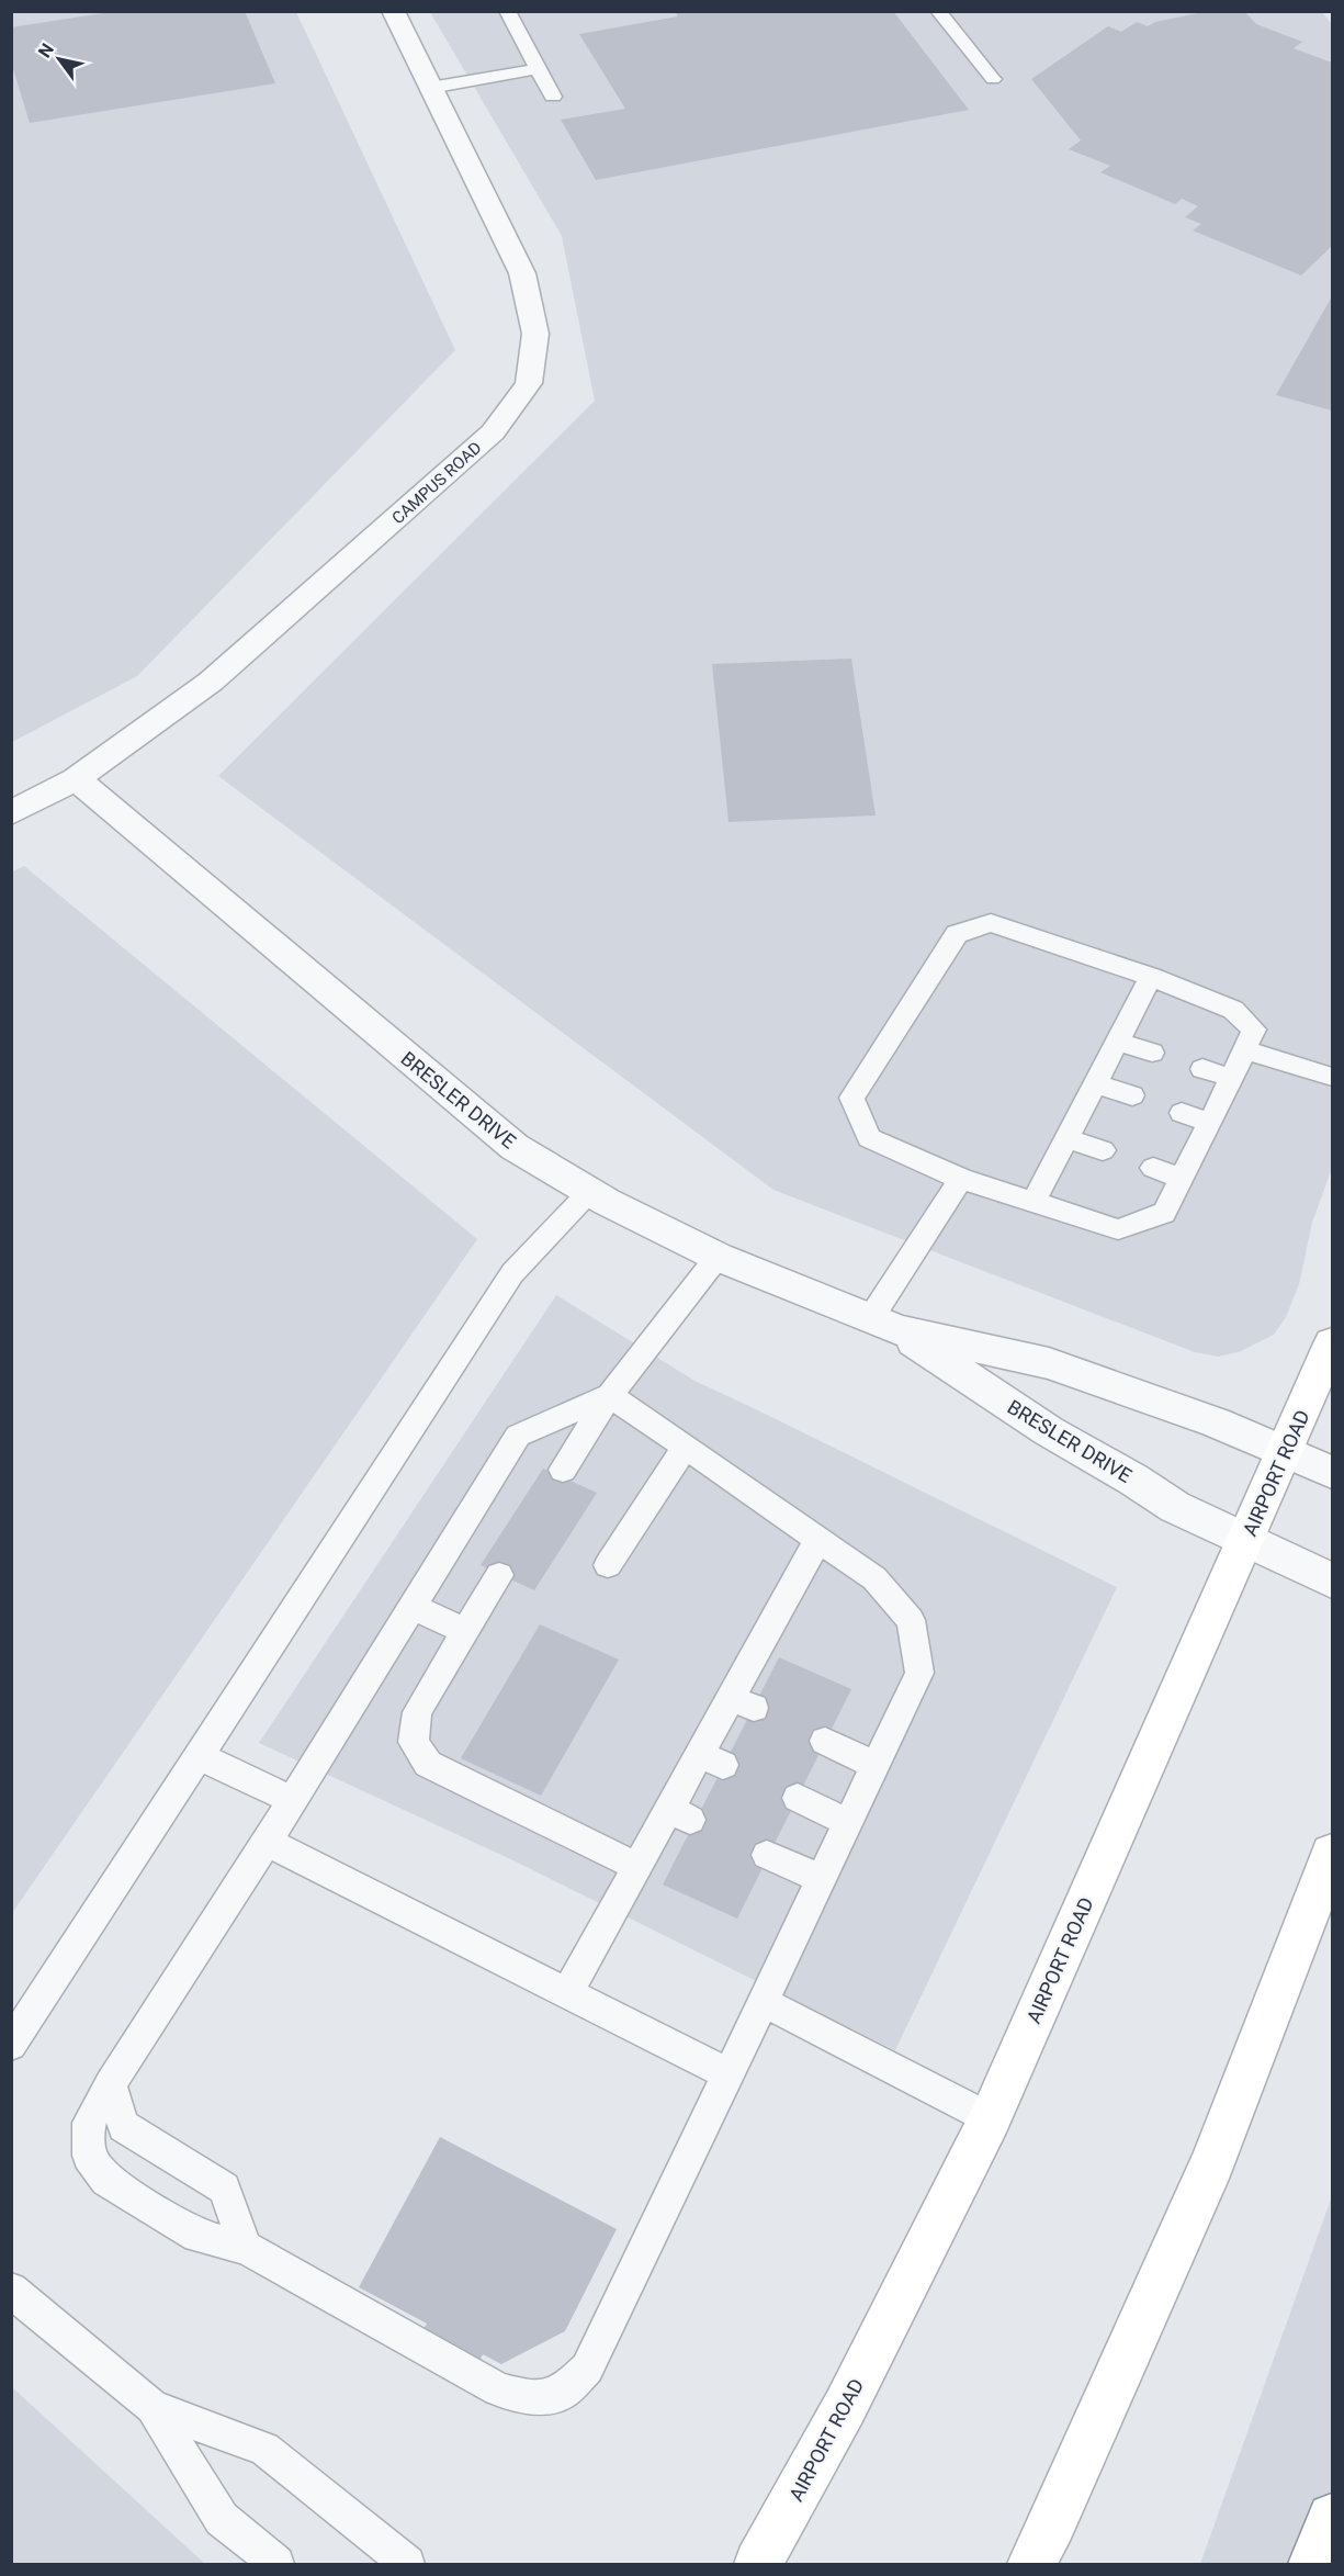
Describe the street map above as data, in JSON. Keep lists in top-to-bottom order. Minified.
{"streets":{"main road":["AIRPORT ROAD"],"street":["CAMPUS ROAD","BRESLER DRIVE"]},"crossings":[["CAMPUS ROAD","BRESLER DRIVE"],["BRESLER DRIVE","AIRPORT ROAD"]],"north":"top left"}
